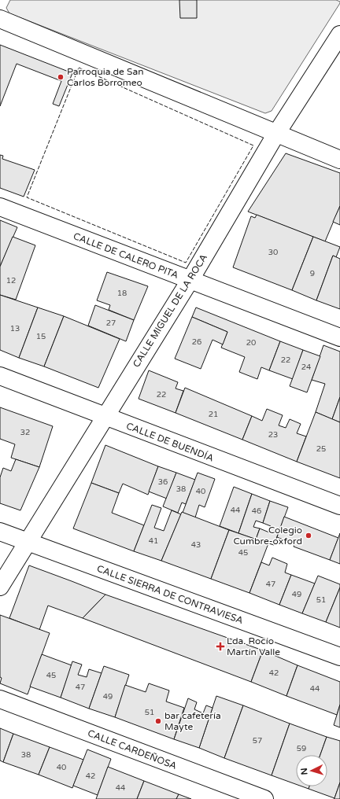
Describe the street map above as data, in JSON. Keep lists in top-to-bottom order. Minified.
{"streets":{"street":["CALLE DE CALERO PITA","CALLE MIGUEL DE LA ROCA","CALLE DE BUENDÍA","CALLE SIERRA DE CONTRAVIESA","CALLE CARDEÑOSA"]},"crossings":[["CALLE DE CALERO PITA","CALLE MIGUEL DE LA ROCA"],["CALLE MIGUEL DE LA ROCA","CALLE DE BUENDÍA"],["CALLE MIGUEL DE LA ROCA","CALLE SIERRA DE CONTRAVIESA"]],"places":{"other":["Parroquia de San Carlos Borromeo","Colegio Cumbre-oxford","bar cafetería Mayte"],"health":["Lda. Rocío Martín Valle"]},"house_numbers":["30","9","12","18","27","13","15","26","20","22","24","22","21","32","23","25","36","38","40","44","46","41","43","45","47","49","51","42","45","47","44","49","51","57","59","38","40","42","44"],"north":"left"}
